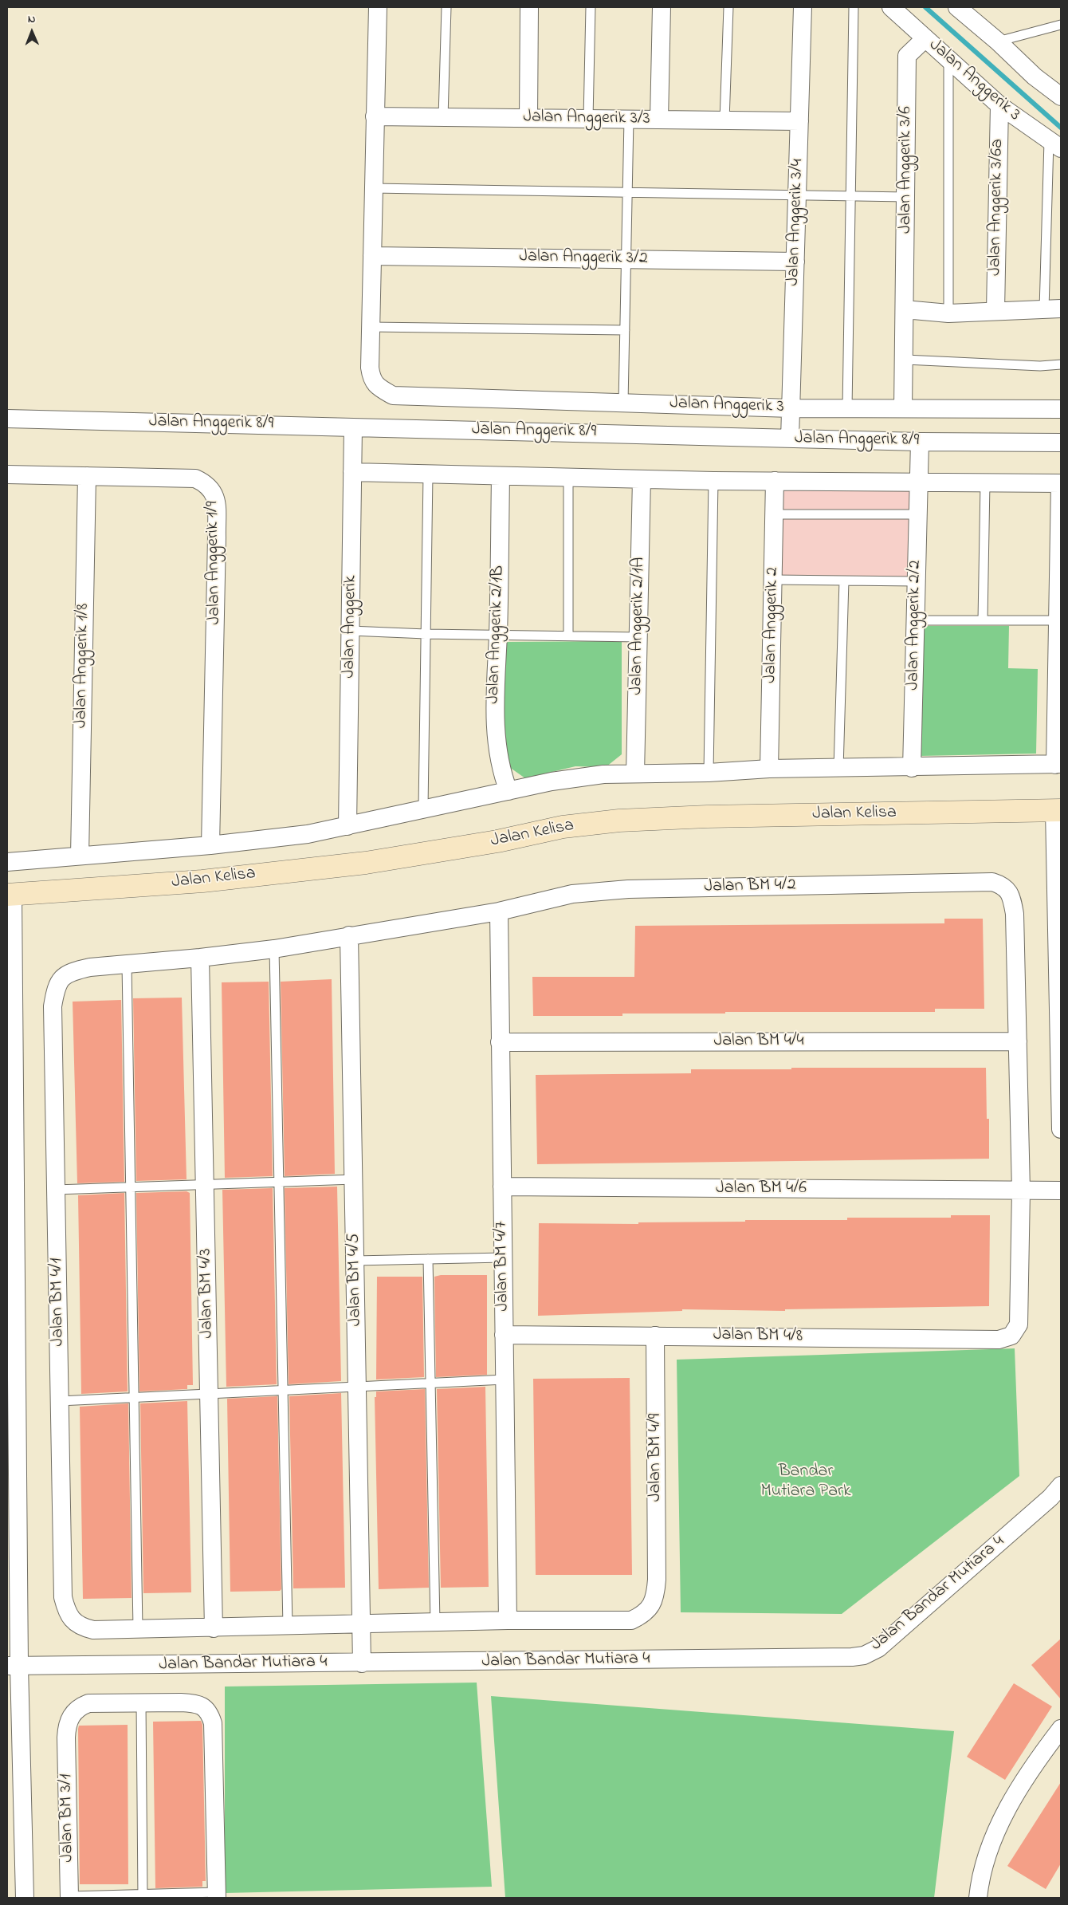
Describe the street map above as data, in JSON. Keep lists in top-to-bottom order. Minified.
{"streets":{"main road":["Jalan Kelisa"],"street":["Jalan Anggerik 3","Jalan Anggerik 3/3","Jalan Anggerik 3/6","Jalan Anggerik 3/6a","Jalan Anggerik 3/4","Jalan Anggerik 3/2","Jalan Anggerik 8/9","Jalan Anggerik 1/9","Jalan Anggerik 2","Jalan Anggerik 2/2","Jalan Anggerik 2/1A","Jalan Anggerik","Jalan Anggerik 2/1B","Jalan Anggerik 1/8","Jalan BM 4/2","Jalan BM 4/4","Jalan BM 4/6","Jalan BM 4/7","Jalan BM 4/5","Jalan BM 4/3","Jalan BM 4/1","Jalan BM 4/8","Jalan BM 4/9","Jalan Bandar Mutiara 4","Jalan BM 3/1"]},"crossings":[["Jalan Anggerik 3","Jalan Anggerik 3/6"],["Jalan Anggerik 3","Jalan Anggerik 3/6a"],["Jalan Anggerik 3","Jalan Anggerik 3/4"],["Jalan Anggerik 3/3","Jalan Anggerik 3/4"],["Jalan Anggerik 3/4","Jalan Anggerik 3/2"],["Jalan Anggerik 3/4","Jalan Anggerik 8/9"],["Jalan Anggerik 8/9","Jalan Anggerik 2/2"],["Jalan Anggerik 8/9","Jalan Anggerik"],["Jalan Anggerik 1/9","Jalan Anggerik 1/8"],["Jalan BM 4/2","Jalan BM 4/4"],["Jalan BM 4/2","Jalan BM 4/7"],["Jalan BM 4/2","Jalan BM 4/5"],["Jalan BM 4/2","Jalan BM 4/1"],["Jalan BM 4/4","Jalan BM 4/7"],["Jalan BM 4/6","Jalan BM 4/7"],["Jalan BM 4/6","Jalan BM 4/8"],["Jalan BM 4/7","Jalan BM 4/8"],["Jalan BM 4/7","Jalan BM 4/9"],["Jalan BM 4/5","Jalan BM 4/1"],["Jalan BM 4/5","Jalan BM 4/9"],["Jalan BM 4/5","Jalan Bandar Mutiara 4"],["Jalan BM 4/3","Jalan BM 4/1"],["Jalan BM 4/1","Jalan BM 4/9"],["Jalan BM 4/8","Jalan BM 4/9"]],"parks":["Bandar Mutiara Park"],"north":"top"}
